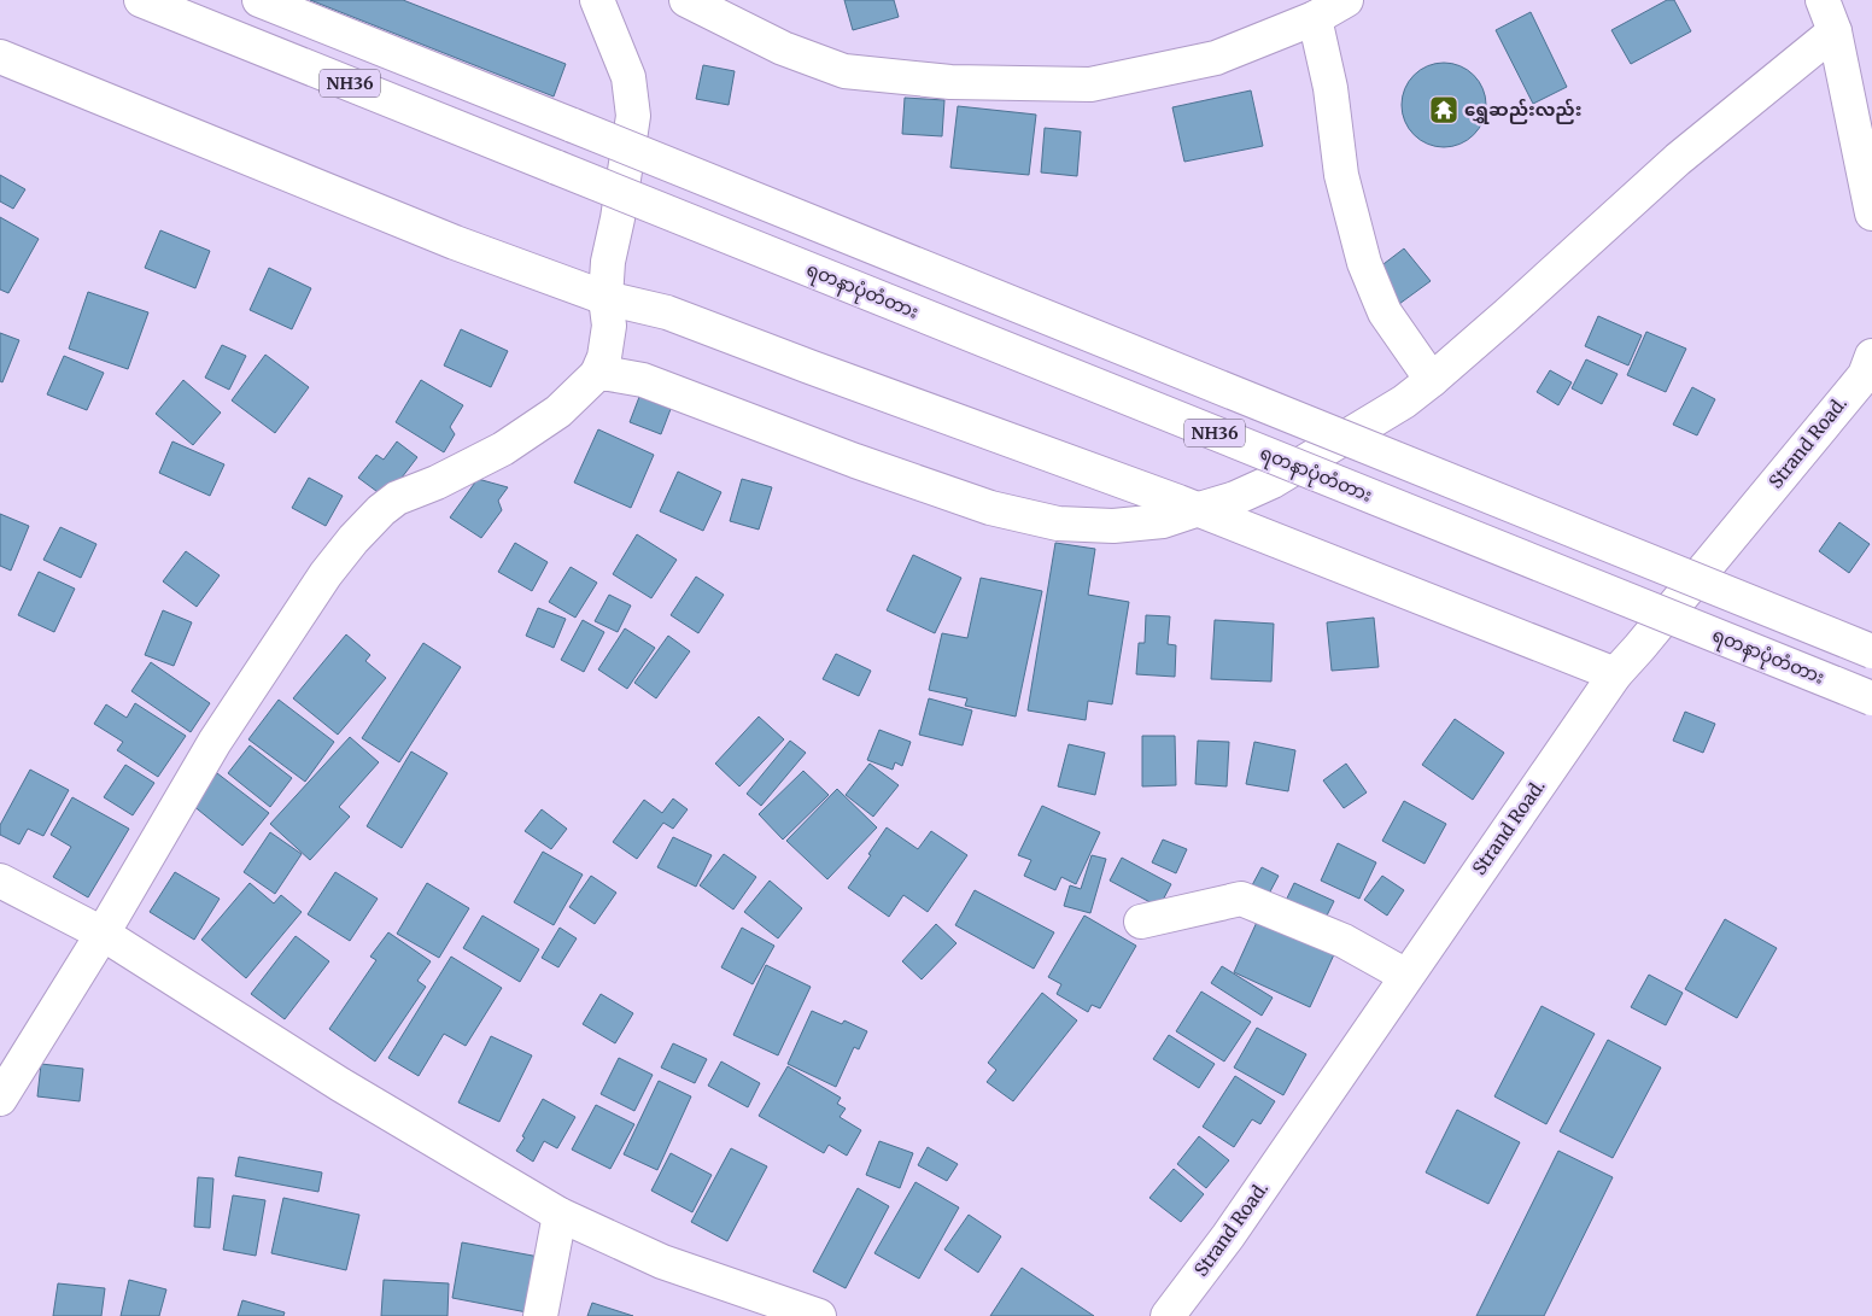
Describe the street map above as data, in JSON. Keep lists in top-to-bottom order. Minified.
{"streets":{"main road":["NH36","ရတနာပုံတံတား","Strand Road."]},"places":{"temple":["ရွှေဆည်းလည်း"]}}
